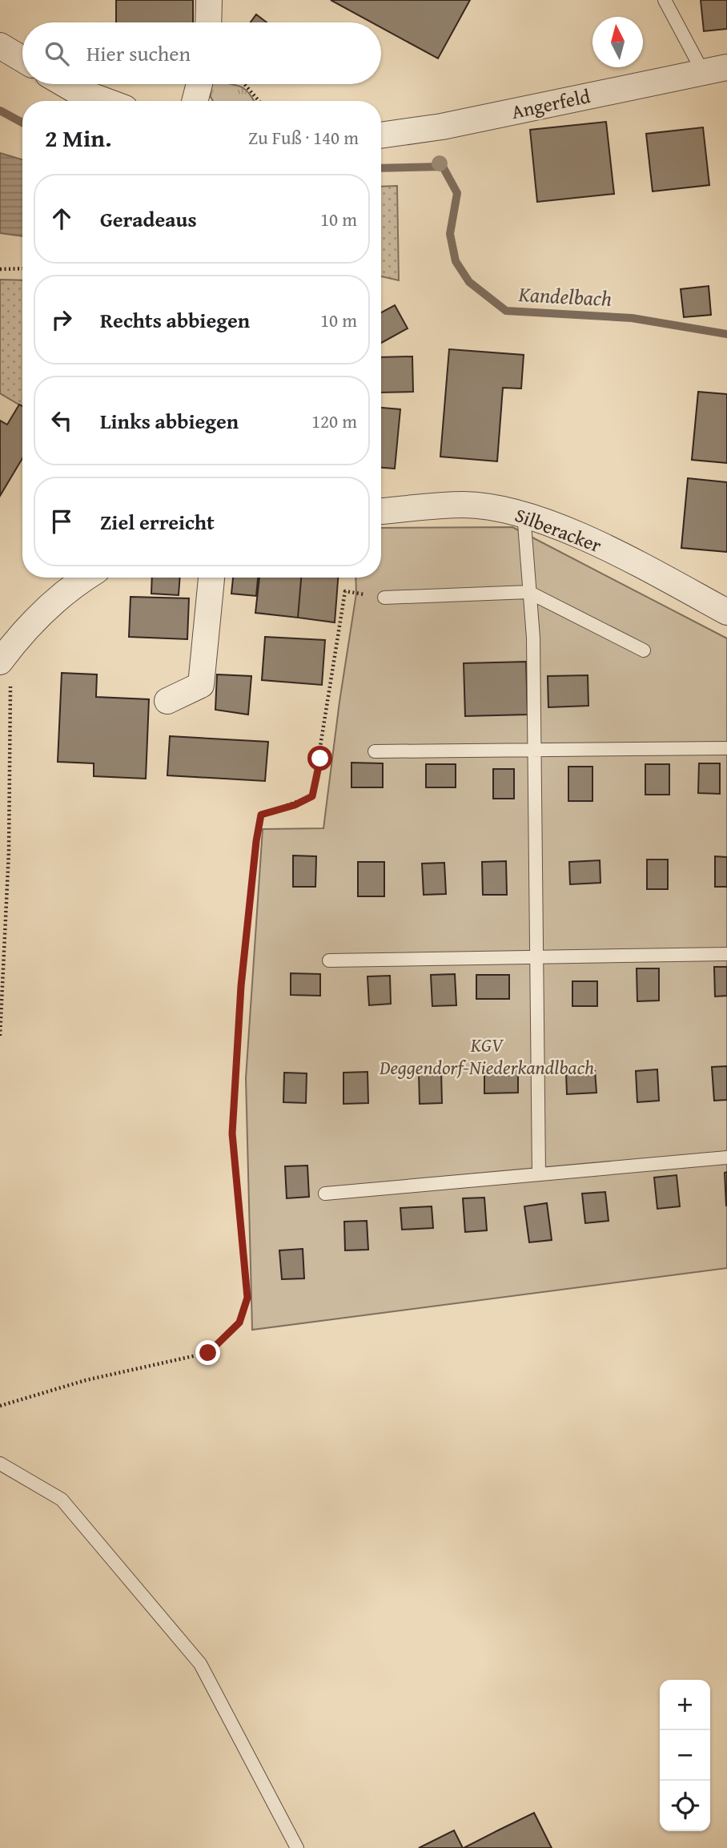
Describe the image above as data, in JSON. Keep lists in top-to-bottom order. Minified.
{"streets":{"street":["Angerfeld","Silberacker"]},"water":["Kandelbach"],"parks":["KGV Deggendorf-Niederkandlbach"],"north":"top","page":{"search":"Hier suchen","heading":["2 Min.","Zu Fuß · 140 m"],"list":[["Geradeaus","10 m"],["Rechts abbiegen","10 m"],["Links abbiegen","120 m"],"Ziel erreicht"],"map_buttons":["+","−"]}}
